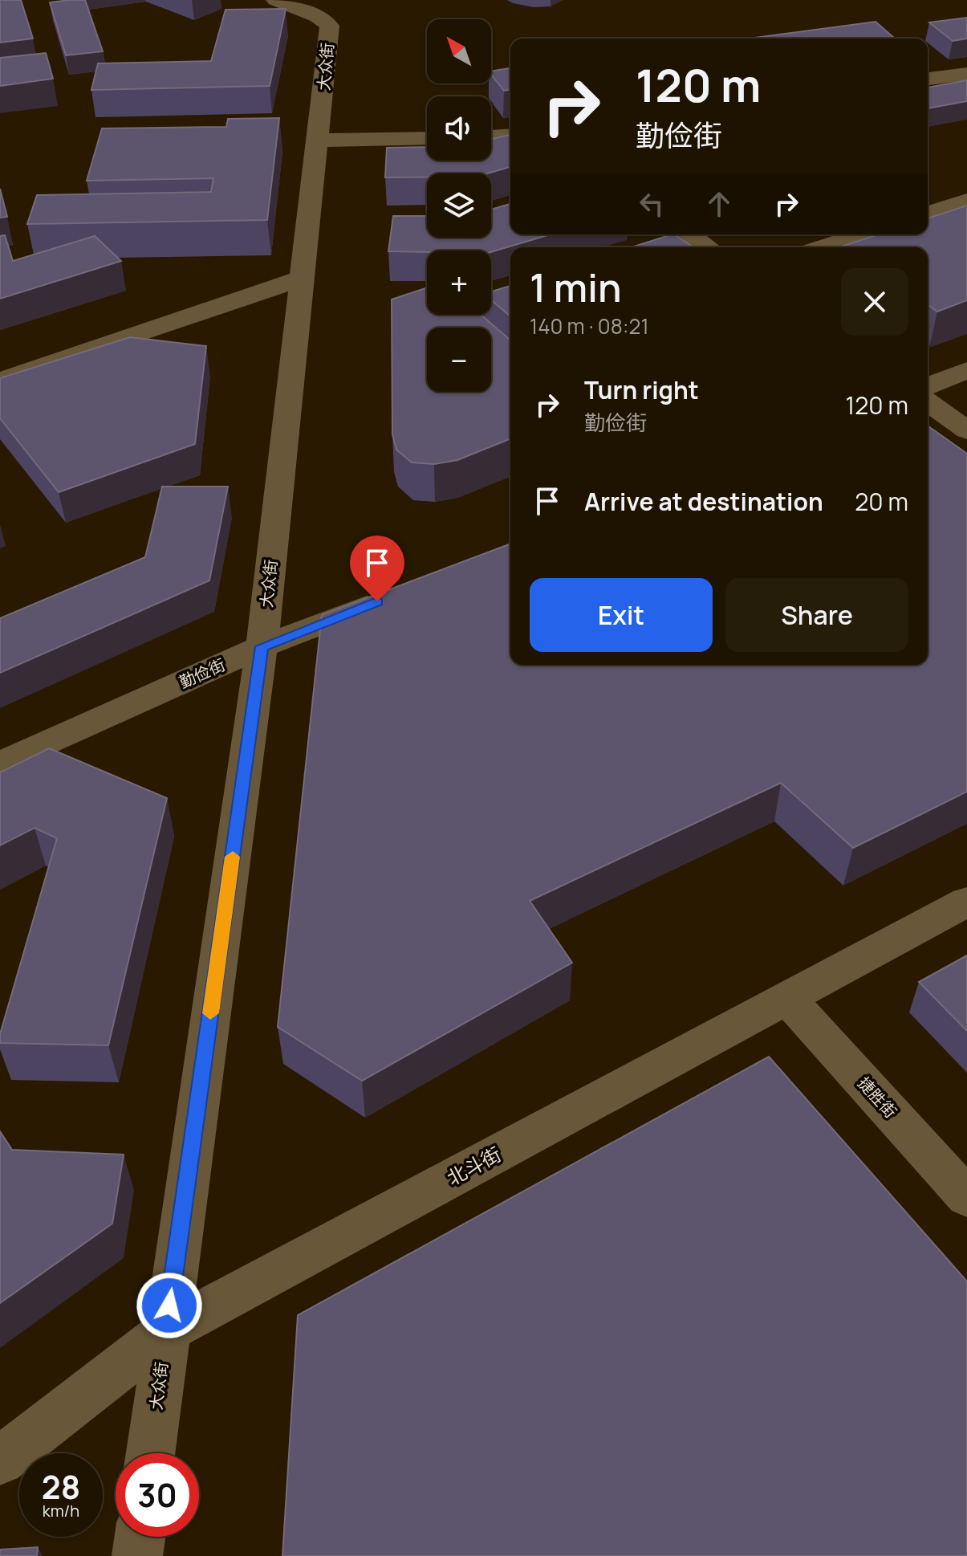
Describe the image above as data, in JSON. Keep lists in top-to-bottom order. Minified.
{"streets":{"street":["大众街","勤俭街","捷胜街","北斗街"]},"crossings":[["大众街","勤俭街"],["大众街","北斗街"],["捷胜街","北斗街"]],"north":"top left","page":{"map_buttons":["+","−"],"turn":["120 m","勤俭街"],"heading":["1 min","140 m · 08:21"],"list":[{"name":"Turn right","note":"勤俭街","value":"120 m"},{"name":"Arrive at destination","value":"20 m"}],"buttons":["Exit","Share"],"speed":"28 km/h","limit":"30"}}
